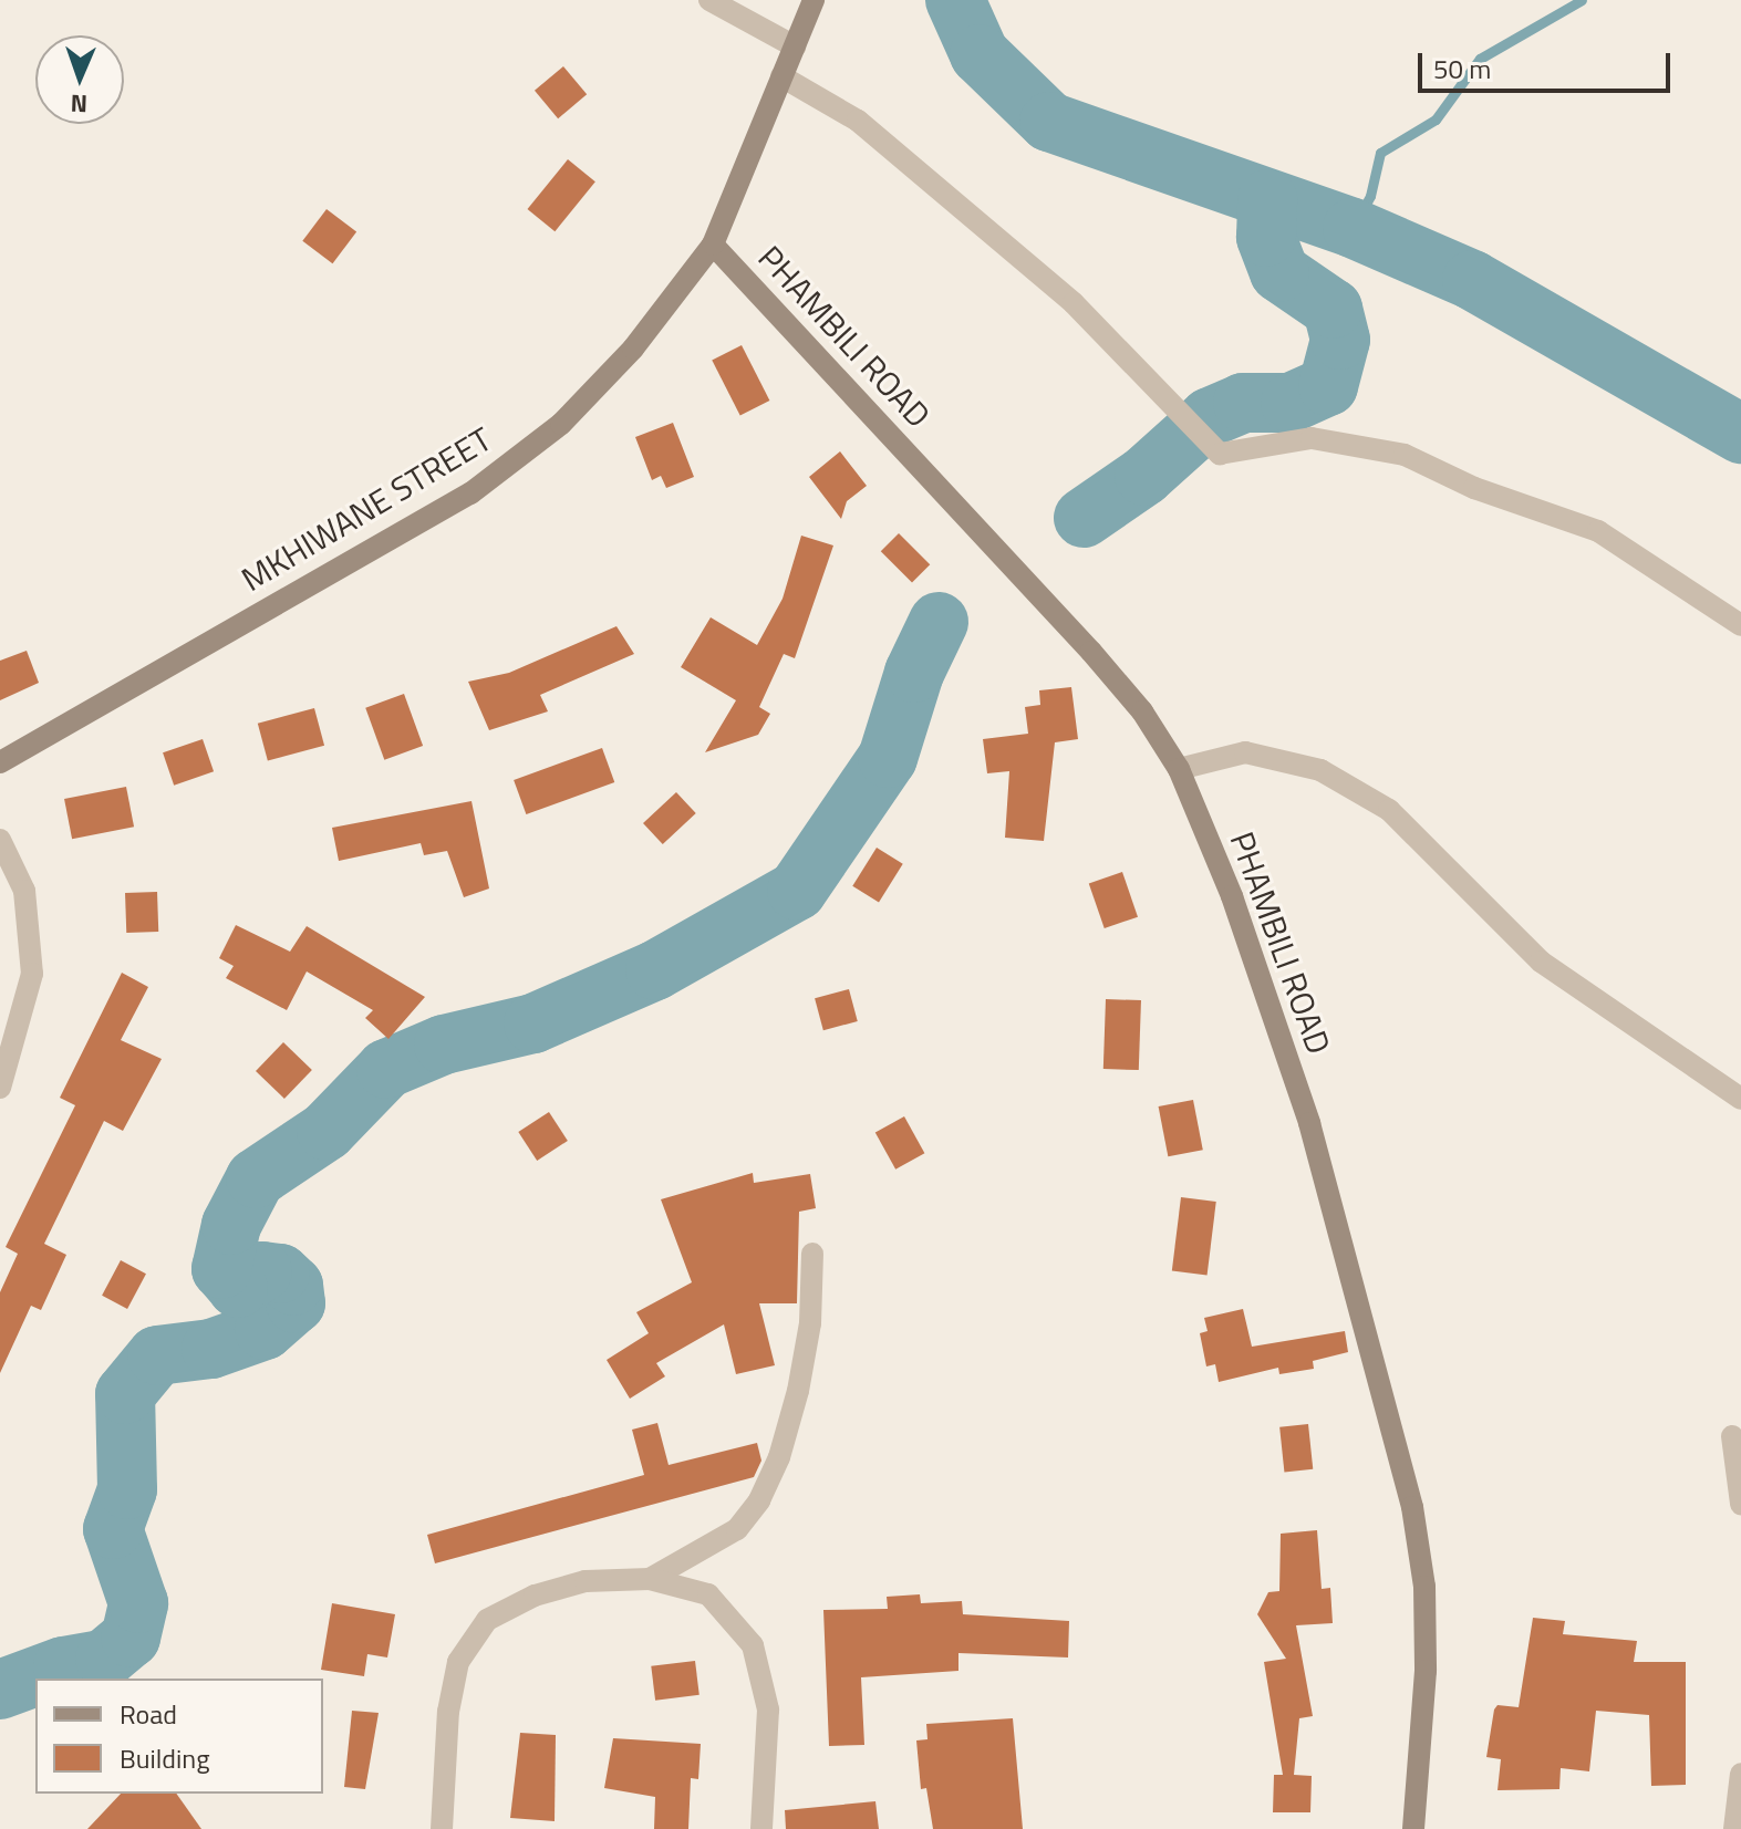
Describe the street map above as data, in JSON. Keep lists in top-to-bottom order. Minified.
{"streets":{"street":["PHAMBILI ROAD","MKHIWANE STREET"]},"crossings":[["PHAMBILI ROAD","MKHIWANE STREET"]],"legend":["Road","Building"],"scale_bar":"50 m","north":"bottom"}
